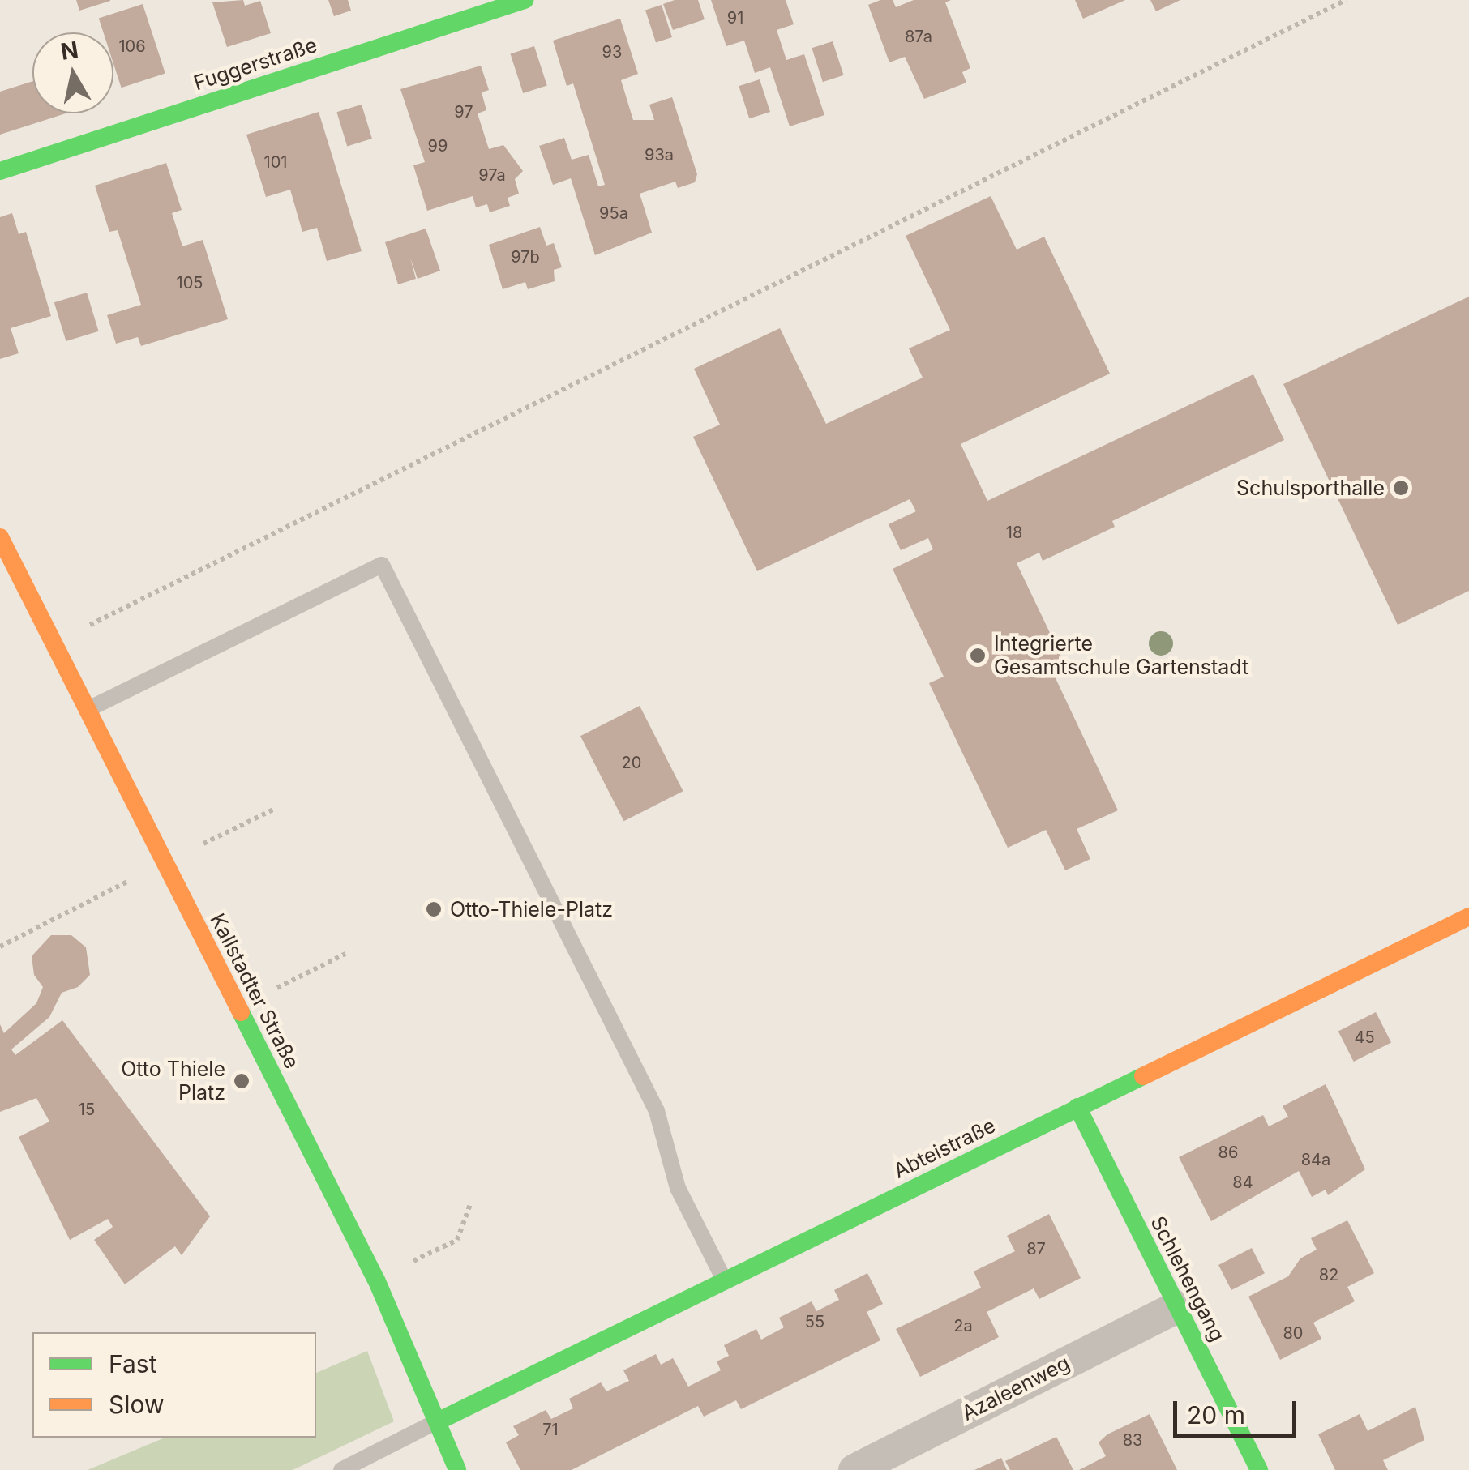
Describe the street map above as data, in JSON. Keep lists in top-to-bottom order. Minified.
{"streets":{"street":["Fuggerstraße","Kallstadter Straße","Abteistraße","Schlehengang","Azaleenweg"]},"crossings":[["Kallstadter Straße","Abteistraße"],["Abteistraße","Schlehengang"],["Schlehengang","Azaleenweg"]],"places":["Schulsporthalle","Integrierte Gesamtschule Gartenstadt","Otto-Thiele-Platz","Otto Thiele Platz"],"house_numbers":["91","87a","106","93","97","99","93a","101","97a","95a","97b","105","18","20","45","15","86","84a","84","87","82","55","2a","80","71","83"],"legend":["Fast","Slow"],"scale_bar":"20 m","north":"top"}
